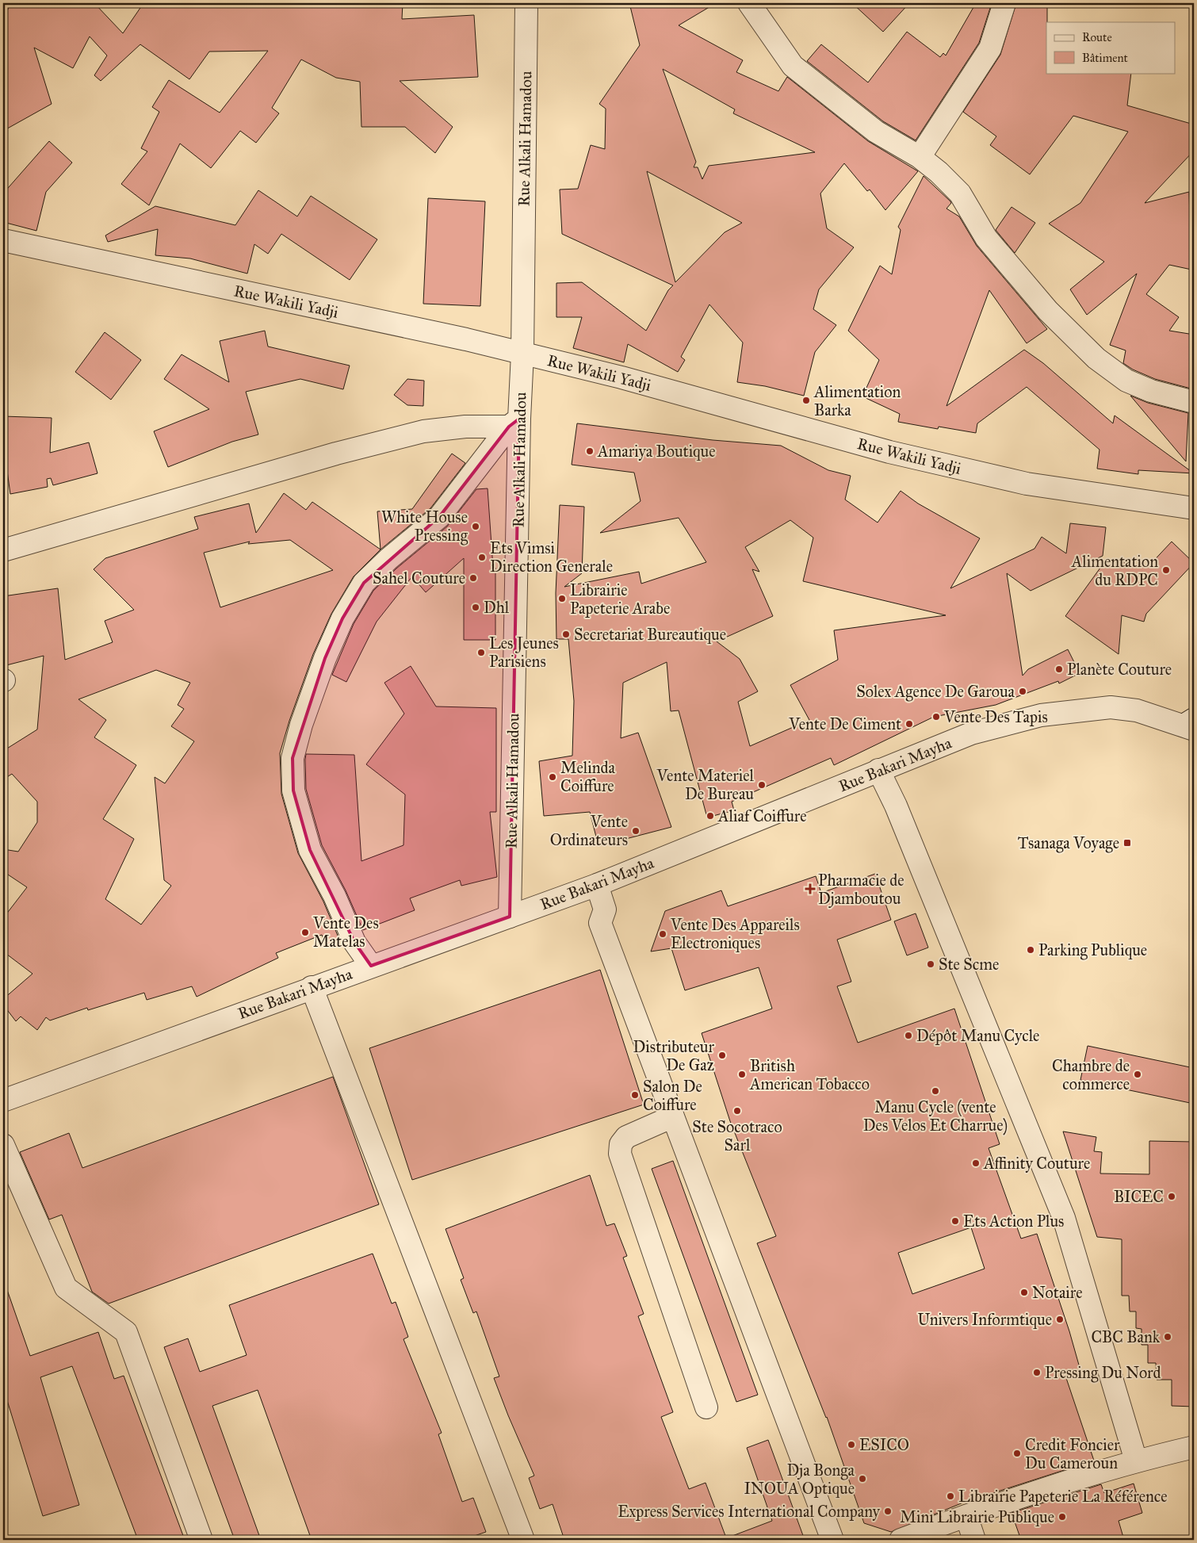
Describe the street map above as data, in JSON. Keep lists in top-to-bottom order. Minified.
{"streets":{"street":["Rue Alkali Hamadou","Rue Wakili Yadji","Rue Bakari Mayha"]},"crossings":[["Rue Alkali Hamadou","Rue Wakili Yadji"],["Rue Alkali Hamadou","Rue Bakari Mayha"]],"places":{"other":["Alimentation Barka","Amariya Boutique","White House Pressing","Ets Vimsi Direction Generale","Alimentation du RDPC","Sahel Couture","Librairie Papeterie Arabe","Dhl","Secretariat Bureautique","Les Jeunes Parisiens","Planète Couture","Solex Agence De Garoua","Vente Des Tapis","Vente De Ciment","Melinda Coiffure","Vente Materiel De Bureau","Aliaf Coiffure","Vente Ordinateurs","Vente Des Matelas","Vente Des Appareils Electroniques","Parking Publique","Ste Scme","Dépôt Manu Cycle","Distributeur De Gaz","British American Tobacco","Chambre de commerce","Manu Cycle (vente Des Velos Et Charrue)","Salon De Coiffure","Ste Socotraco Sarl","Affinity Couture","BICEC","Ets Action Plus","Notaire","Univers Informtique","CBC Bank","Pressing Du Nord","ESICO","Credit Foncier Du Cameroun","Dja Bonga INOUA Optique","Librairie Papeterie La Référence","Express Services International Company","Mini Librairie Publique"],"transit":["Tsanaga Voyage"],"health":["Pharmacie de Djamboutou"]},"legend":["Route","Bâtiment"]}
